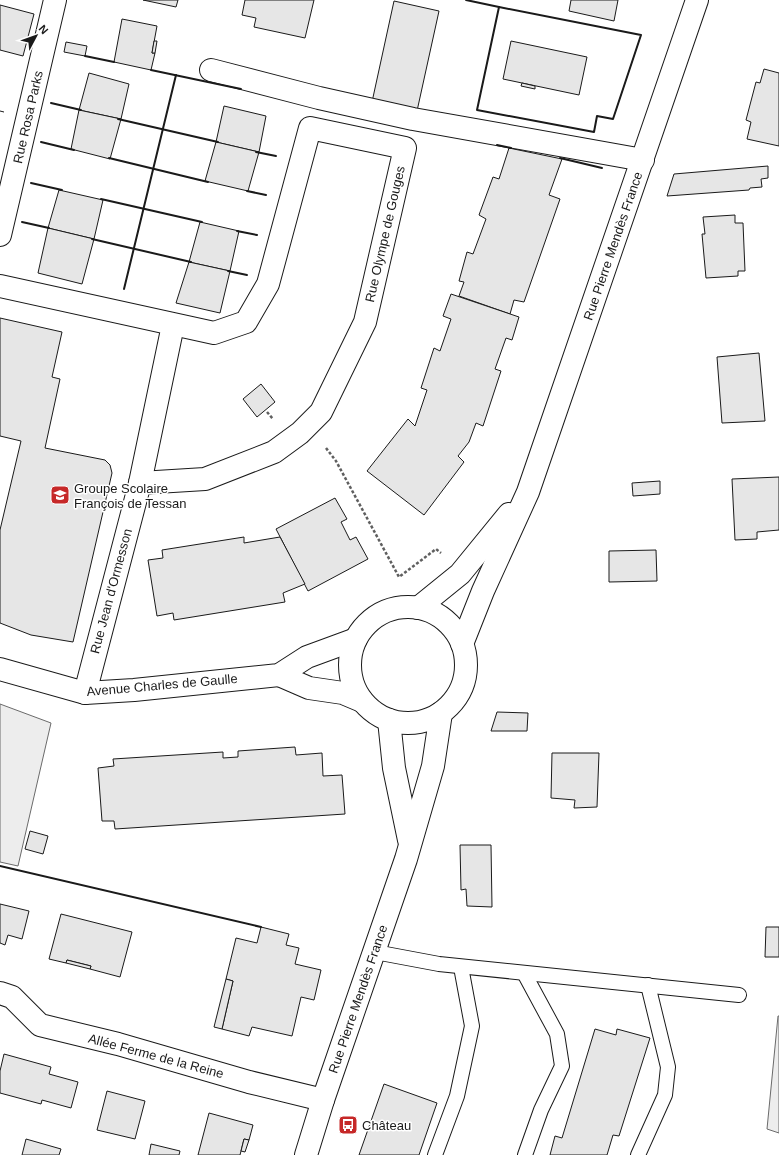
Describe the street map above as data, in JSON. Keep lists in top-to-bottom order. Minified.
{"streets":{"street":["Rue Rosa Parks","Rue Olympe de Gouges","Rue Pierre Mendès France","Rue Jean d'Ormesson","Avenue Charles de Gaulle","Allée Ferme de la Reine"]},"crossings":[["Rue Olympe de Gouges","Rue Jean d'Ormesson"],["Rue Pierre Mendès France","Avenue Charles de Gaulle"],["Rue Pierre Mendès France","Allée Ferme de la Reine"],["Rue Jean d'Ormesson","Avenue Charles de Gaulle"]],"places":{"school or university":["Groupe Scolaire François de Tessan"],"bus stop":["Château"]},"north":"top right"}
